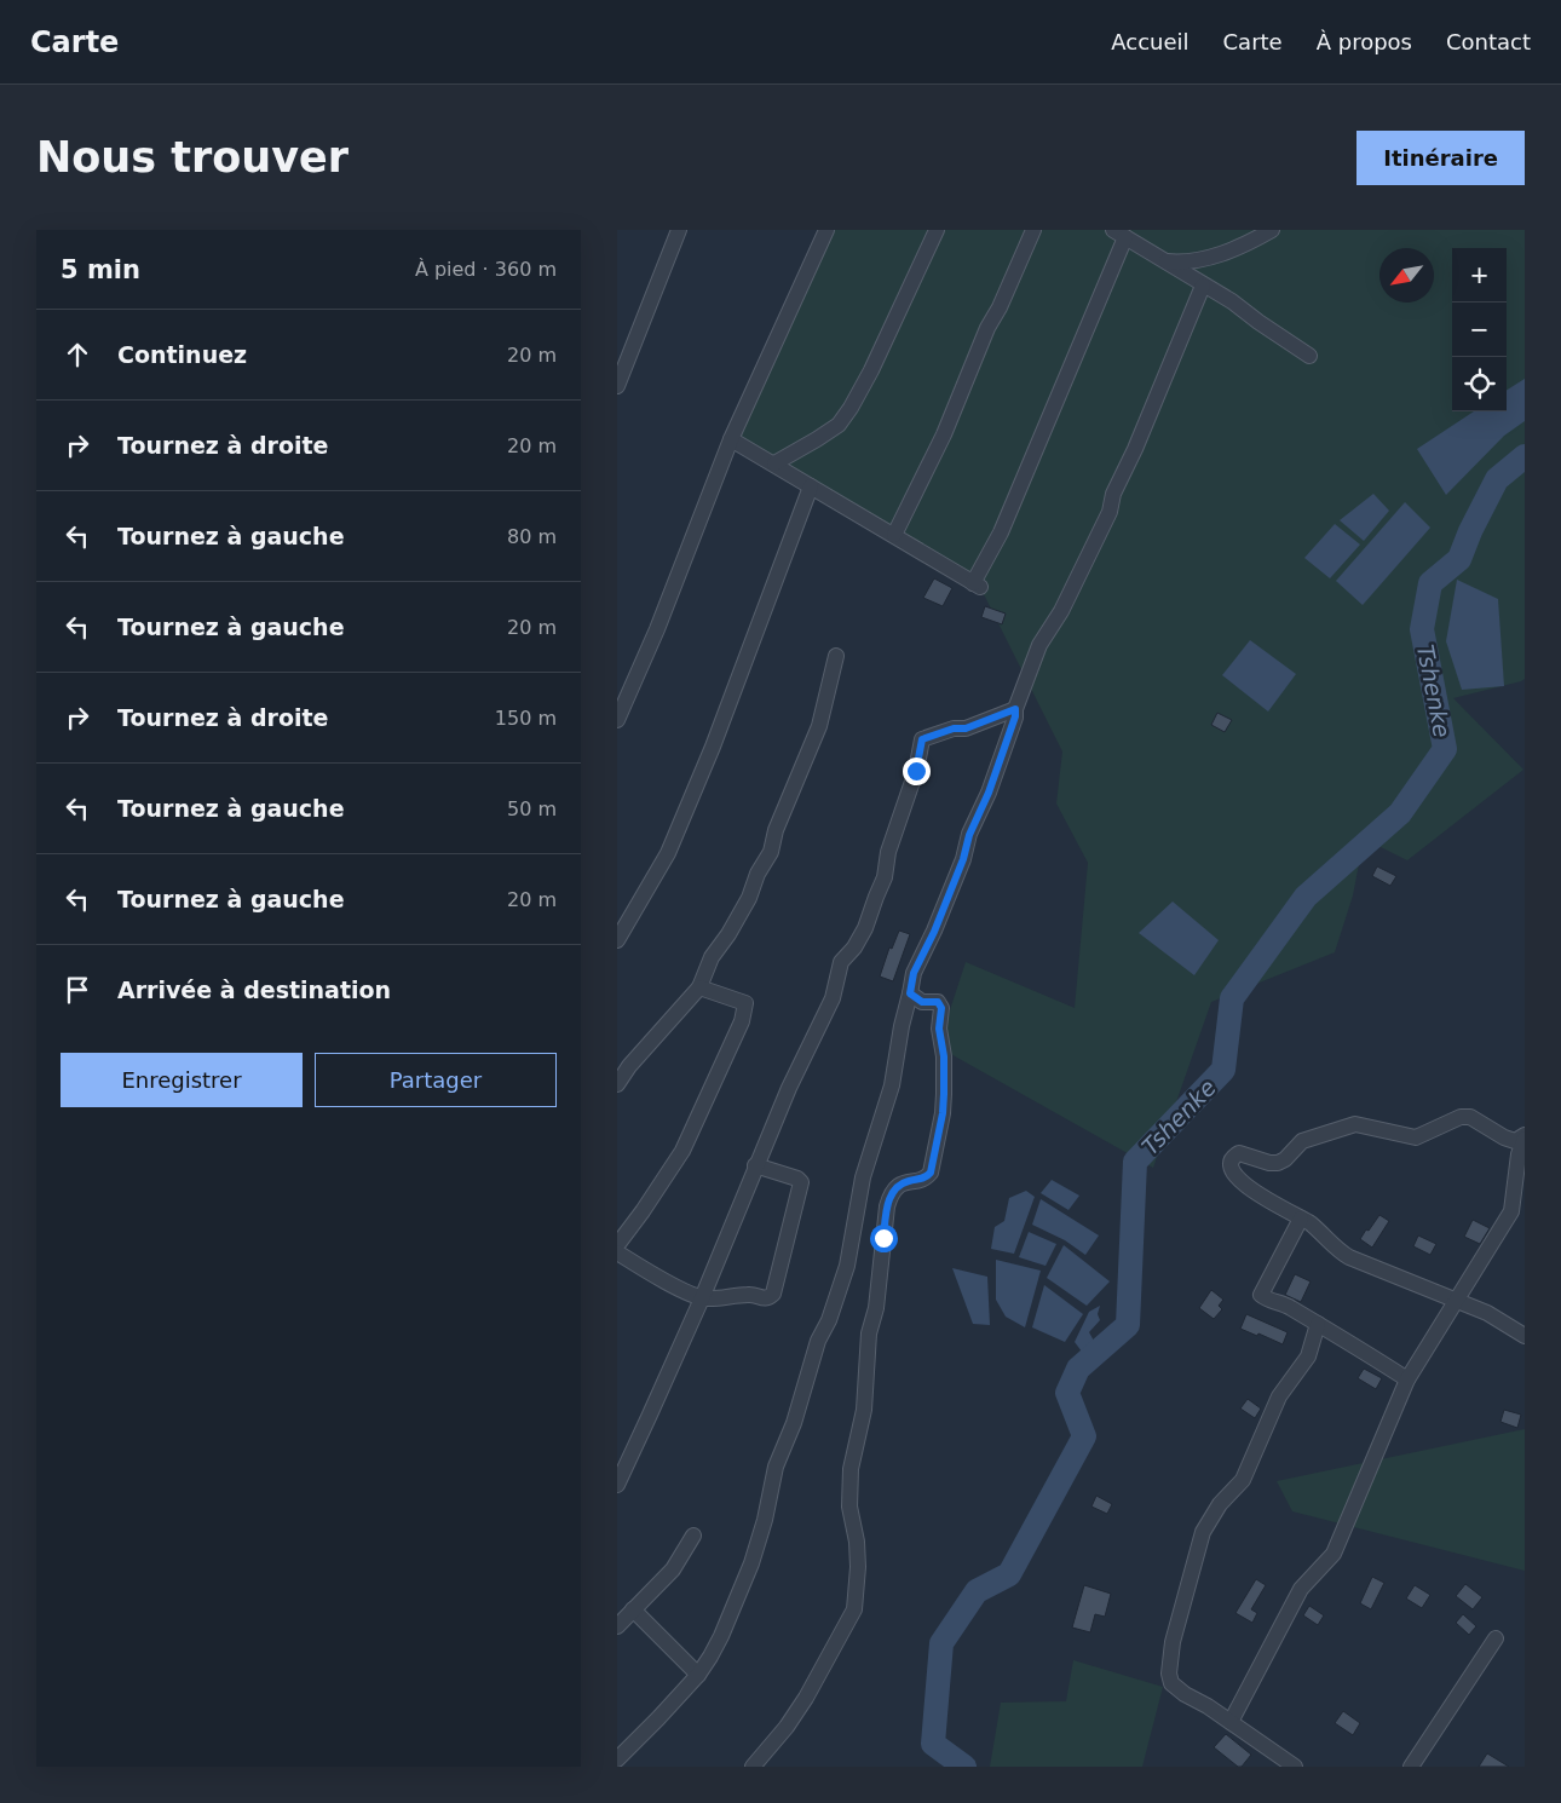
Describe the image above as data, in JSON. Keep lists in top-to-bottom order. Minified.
{"water":["Tshenke"],"north":"bottom left","page":{"header":"Carte","nav":["Accueil","Carte","À propos","Contact"],"buttons":["Itinéraire",["Enregistrer","Partager"]],"title":"Nous trouver","heading":["5 min","À pied · 360 m"],"map_buttons":["+","−"],"list":[["Continuez","20 m"],["Tournez à droite","20 m"],["Tournez à gauche","80 m"],["Tournez à gauche","20 m"],["Tournez à droite","150 m"],["Tournez à gauche","50 m"],["Tournez à gauche","20 m"],"Arrivée à destination"]}}
